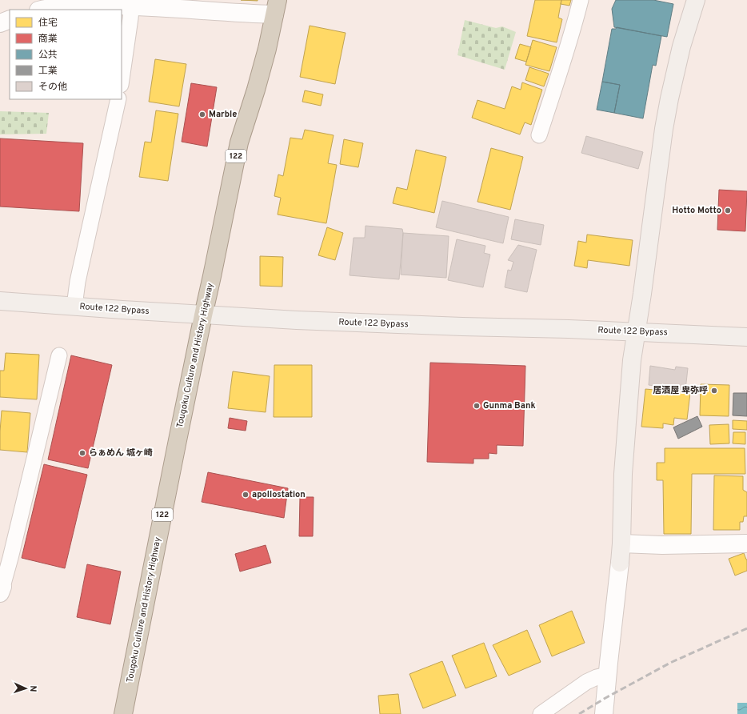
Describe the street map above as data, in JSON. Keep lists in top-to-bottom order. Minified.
{"streets":{"highway":["122","Tougoku Culture and History Highway"],"street":["Route 122 Bypass"]},"crossings":[["Route 122 Bypass","Tougoku Culture and History Highway"]],"places":["Marble","Hotto Motto","居酒屋 卑弥呼","Gunma Bank","らぁめん 城ヶ崎","apollostation"],"legend":["住宅","商業","公共","工業","その他"],"north":"right"}
